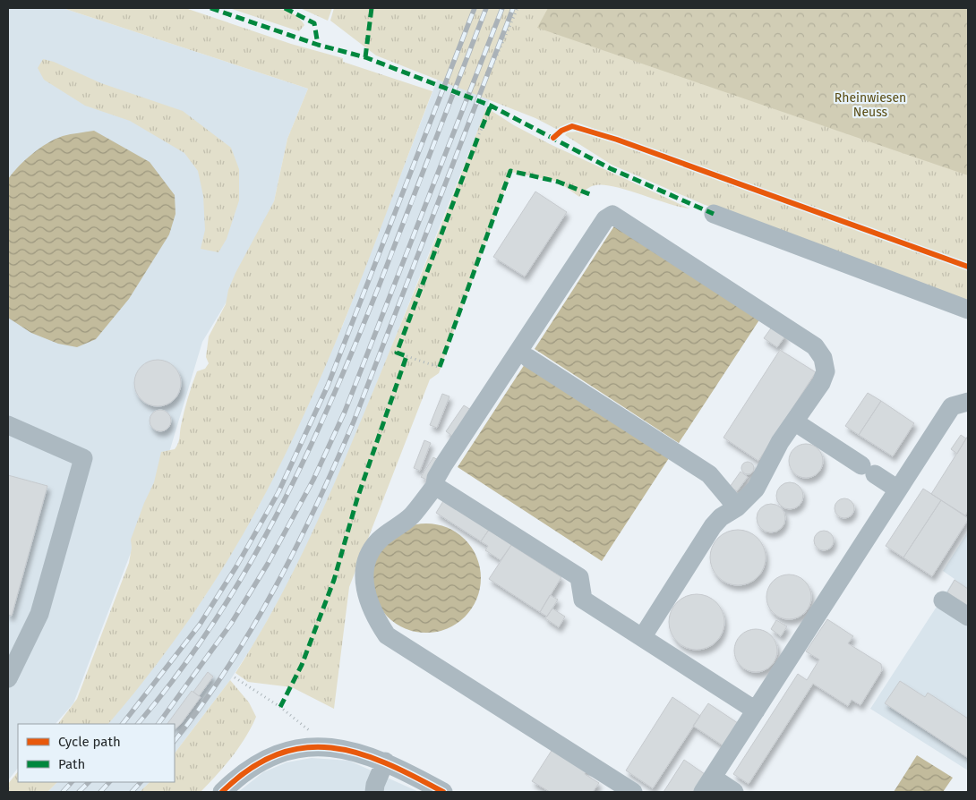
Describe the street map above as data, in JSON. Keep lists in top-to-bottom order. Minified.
{"parks":["Rheinwiesen Neuss"],"legend":["Cycle path","Path"]}
